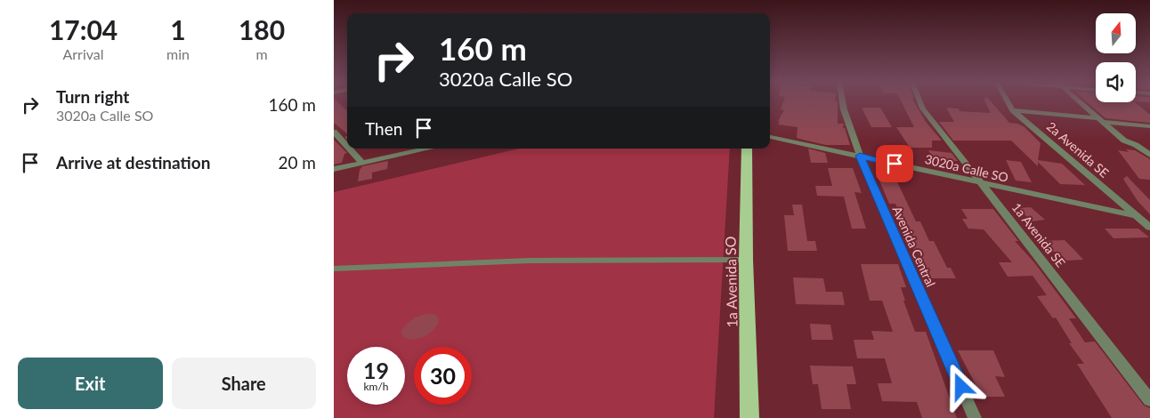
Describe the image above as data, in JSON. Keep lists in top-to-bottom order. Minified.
{"streets":{"highway":["1a Avenida SO"],"street":["2a Avenida SE","3020a Calle SO","1a Avenida SE","Avenida Central"]},"crossings":[["2a Avenida SE","3020a Calle SO"],["3020a Calle SO","1a Avenida SE"],["3020a Calle SO","Avenida Central"]],"north":"top","page":{"eta":["17:04","Arrival","1","min","180","m"],"turn":["160 m","3020a Calle SO"],"list":[{"name":"Turn right","note":"3020a Calle SO","value":"160 m"},{"name":"Arrive at destination","value":"20 m"}],"then":"Then","speed":"19 km/h","limit":"30","buttons":["Exit","Share"]}}
